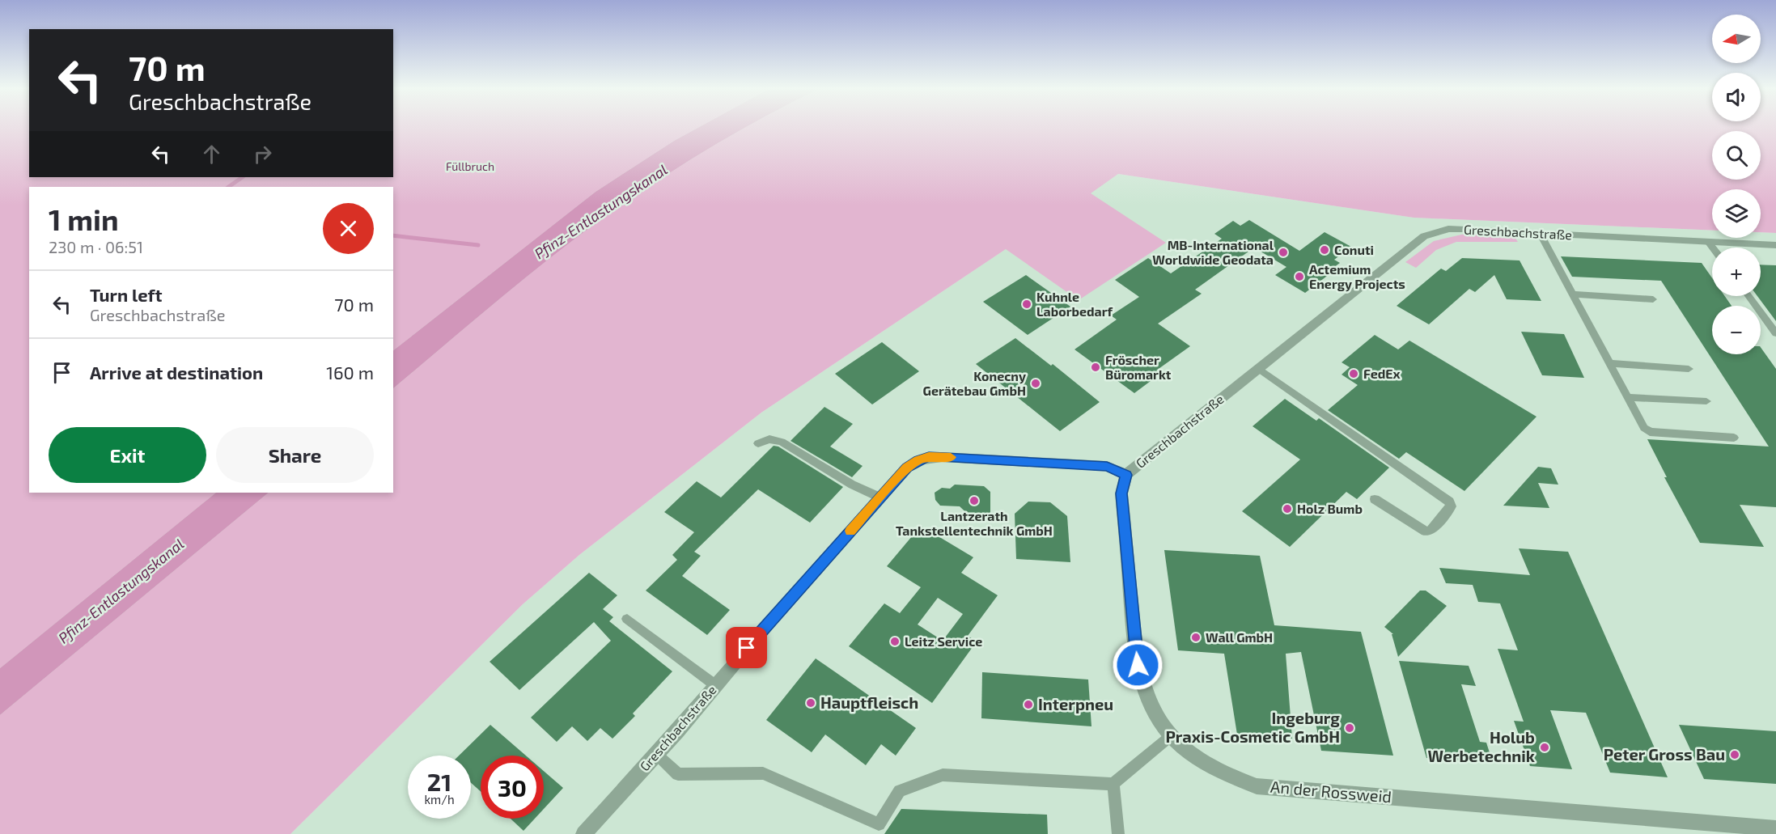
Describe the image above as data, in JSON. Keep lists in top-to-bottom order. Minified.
{"streets":{"street":["Greschbachstraße","An der Rossweid"]},"crossings":[["Greschbachstraße","An der Rossweid"]],"water":["Pfinz-Entlastungskanal"],"parks":["Füllbruch"],"places":["Conuti","MB-International Worldwide Geodata","Actemium Energy Projects","Kuhnle Laborbedarf","Fröscher Büromarkt","FedEx","Konecny Gerätebau GmbH","Lantzerath Tankstellentechnik GmbH","Holz Bumb","Wall GmbH","Leitz Service","Hauptfleisch","Interpneu","Ingeburg Praxis-Cosmetic GmbH","Holub Werbetechnik","Peter Gross Bau"],"north":"left","page":{"map_buttons":["+","−"],"turn":["70 m","Greschbachstraße"],"heading":["1 min","230 m · 06:51"],"list":[{"name":"Turn left","note":"Greschbachstraße","value":"70 m"},{"name":"Arrive at destination","value":"160 m"}],"buttons":["Exit","Share"],"speed":"21 km/h","limit":"30"}}
